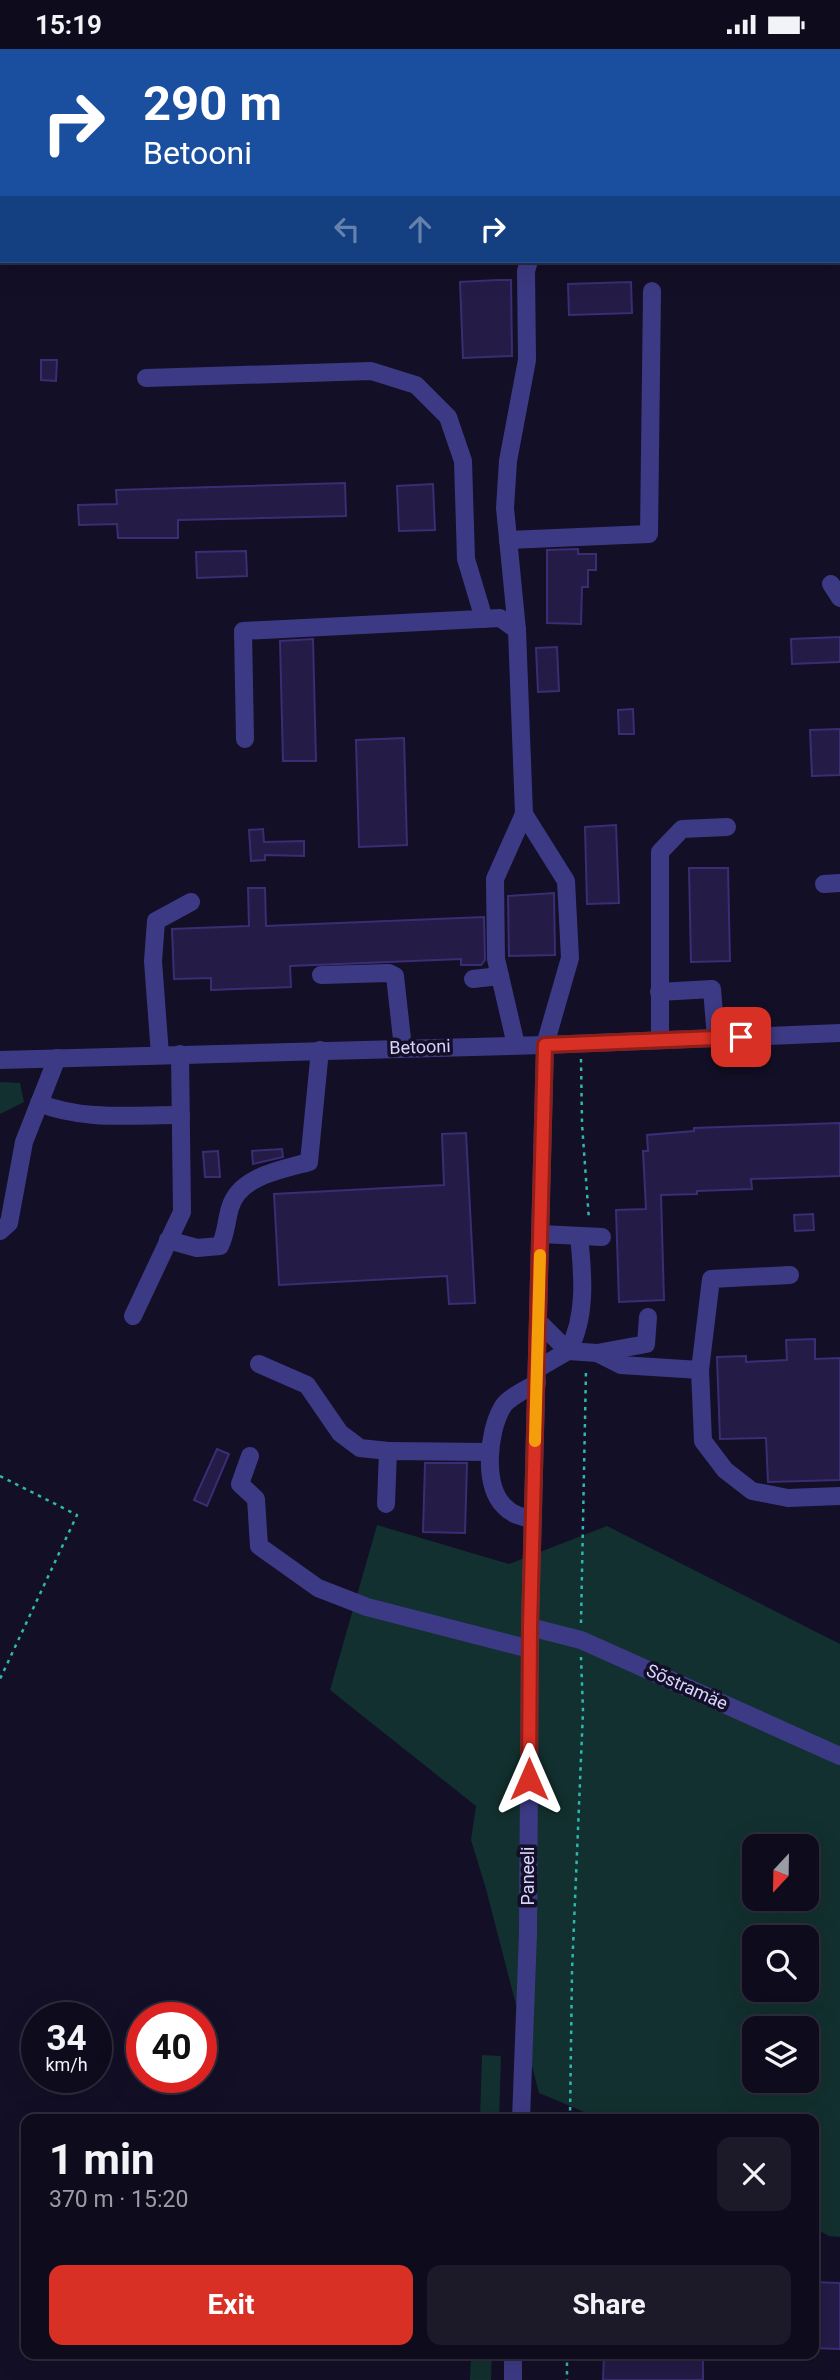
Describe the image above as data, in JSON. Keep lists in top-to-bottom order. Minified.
{"streets":{"street":["Betooni","Sõstramäe","Paneeli"]},"crossings":[["Betooni","Paneeli"],["Sõstramäe","Paneeli"]],"north":"bottom","page":{"status":"15:19","turn":["290 m","Betooni"],"speed":"34 km/h","limit":"40","heading":["1 min","370 m · 15:20"],"buttons":["Exit","Share"]}}
